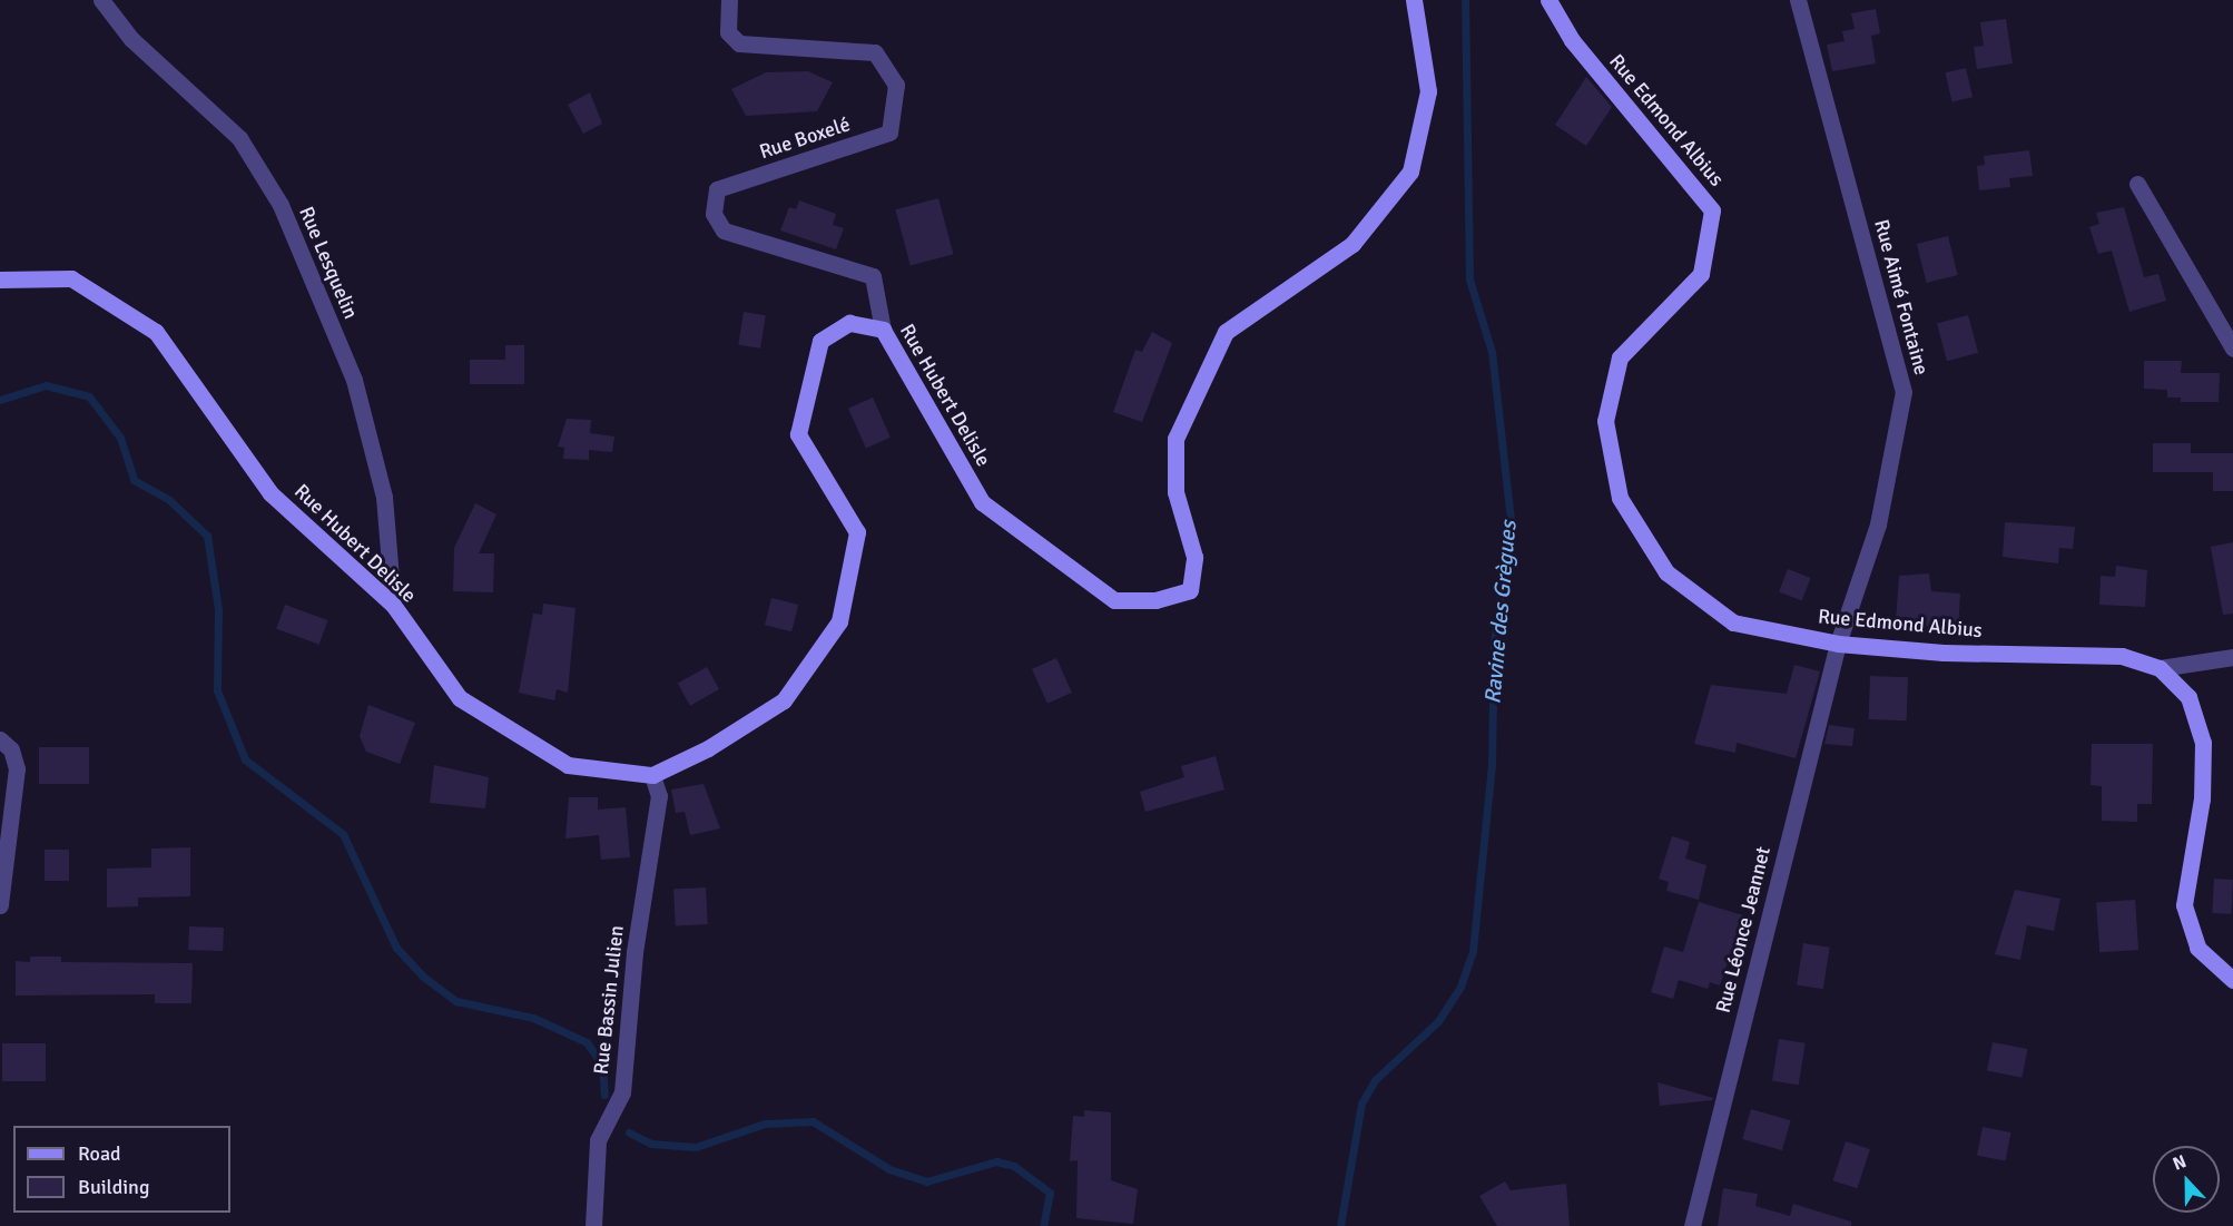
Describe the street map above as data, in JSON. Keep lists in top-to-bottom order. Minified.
{"streets":{"main road":["Rue Edmond Albius","Rue Hubert Delisle"],"street":["Rue Boxelé","Rue Lesquelin","Rue Aimé Fontaine","Rue Léonce Jeannet","Rue Bassin Julien"]},"crossings":[["Rue Edmond Albius","Rue Aimé Fontaine"],["Rue Edmond Albius","Rue Léonce Jeannet"],["Rue Boxelé","Rue Hubert Delisle"],["Rue Lesquelin","Rue Hubert Delisle"],["Rue Aimé Fontaine","Rue Léonce Jeannet"],["Rue Hubert Delisle","Rue Bassin Julien"]],"water":["Ravine des Grègues"],"legend":["Road","Building"],"north":"top"}
